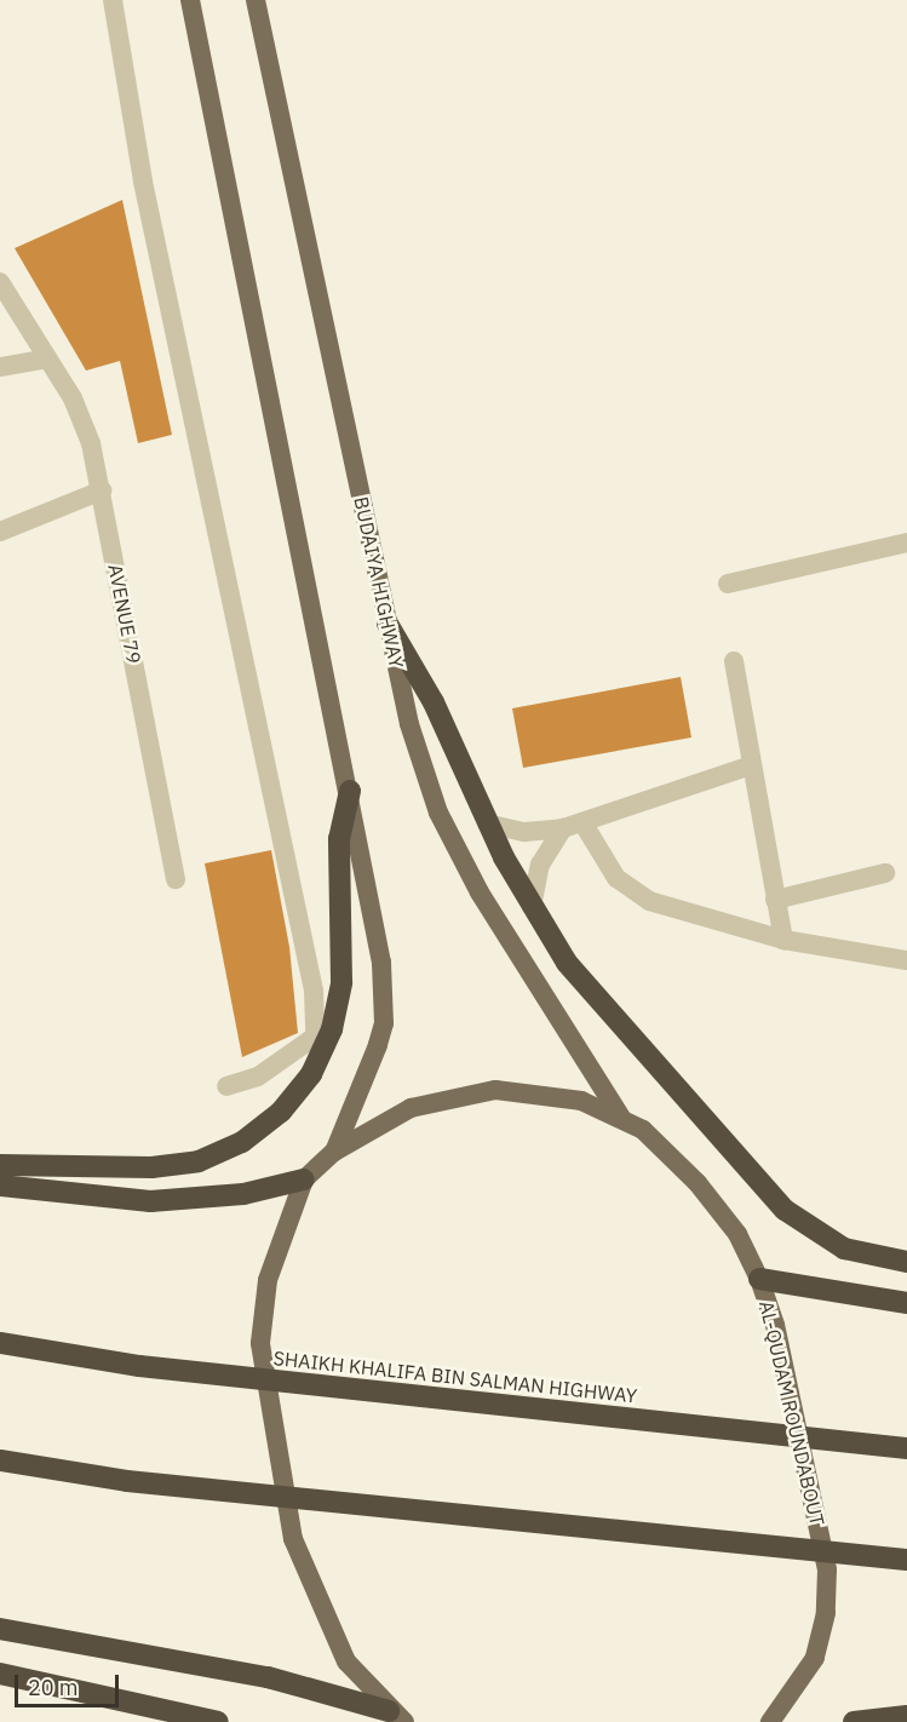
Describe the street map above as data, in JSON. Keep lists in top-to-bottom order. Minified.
{"streets":{"highway":["SHAIKH KHALIFA BIN SALMAN HIGHWAY"],"main road":["BUDAIYA HIGHWAY","AL-QUDAM ROUNDABOUT"],"street":["AVENUE 79"]},"crossings":[["BUDAIYA HIGHWAY","AL-QUDAM ROUNDABOUT"]],"scale_bar":"20 m"}
